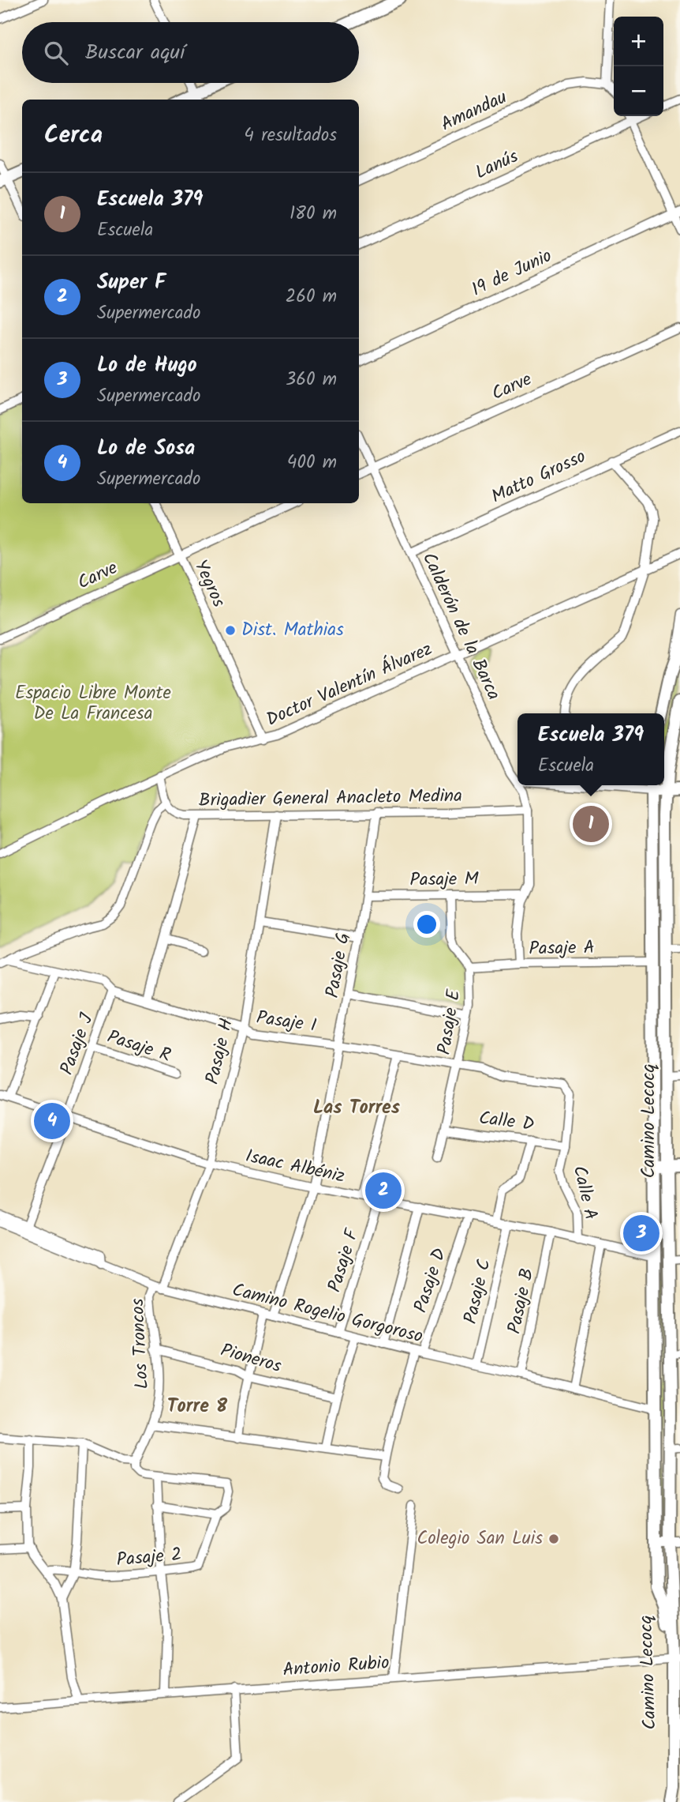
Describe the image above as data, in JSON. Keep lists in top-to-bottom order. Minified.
{"streets":{"street":["Amandau","Lanús","19 de Junio","Carve","Matto Grosso","Yegros","Calderón de la Barca","Doctor Valentín Álvarez","Brigadier General Anacleto Medina","Pasaje M","Pasaje A","Pasaje G","Pasaje I","Pasaje E","Pasaje J","Pasaje R","Pasaje H","Camino Lecocq","Calle D","Isaac Albéniz","Calle A","Pasaje F","Pasaje D","Pasaje C","Pasaje B","Camino Rogelio Gorgoroso","Los Troncos","Pioneros","Pasaje 2","Antonio Rubio"]},"crossings":[["Carve","Yegros"],["Carve","Calderón de la Barca"],["Matto Grosso","Calderón de la Barca"],["Yegros","Doctor Valentín Álvarez"],["Calderón de la Barca","Doctor Valentín Álvarez"],["Calderón de la Barca","Brigadier General Anacleto Medina"],["Calderón de la Barca","Pasaje M"],["Calderón de la Barca","Pasaje A"],["Brigadier General Anacleto Medina","Pasaje G"],["Brigadier General Anacleto Medina","Pasaje H"],["Pasaje M","Pasaje G"],["Pasaje M","Pasaje E"],["Pasaje A","Pasaje E"],["Pasaje A","Camino Lecocq"],["Pasaje G","Pasaje I"],["Pasaje G","Isaac Albéniz"],["Pasaje G","Camino Rogelio Gorgoroso"],["Pasaje I","Pasaje E"],["Pasaje I","Pasaje J"],["Pasaje I","Pasaje H"],["Pasaje I","Calle A"],["Pasaje E","Calle D"],["Pasaje J","Pasaje R"],["Pasaje J","Isaac Albéniz"],["Pasaje J","Camino Rogelio Gorgoroso"],["Pasaje H","Isaac Albéniz"],["Pasaje H","Camino Rogelio Gorgoroso"],["Pasaje H","Los Troncos"],["Camino Lecocq","Isaac Albéniz"],["Camino Lecocq","Camino Rogelio Gorgoroso"],["Camino Lecocq","Antonio Rubio"],["Calle D","Calle A"],["Isaac Albéniz","Calle A"],["Isaac Albéniz","Pasaje F"],["Isaac Albéniz","Pasaje D"],["Isaac Albéniz","Pasaje C"],["Isaac Albéniz","Pasaje B"],["Pasaje F","Camino Rogelio Gorgoroso"],["Pasaje D","Camino Rogelio Gorgoroso"],["Pasaje C","Camino Rogelio Gorgoroso"],["Pasaje B","Camino Rogelio Gorgoroso"],["Camino Rogelio Gorgoroso","Los Troncos"],["Los Troncos","Pioneros"]],"districts":["Las Torres","Torre 8"],"parks":["Espacio Libre Monte De La Francesa"],"places":["Dist. Mathias","Colegio San Luis"],"page":{"map_buttons":["+","−"],"search":"Buscar aquí","heading":["Cerca","4 resultados"],"list":[{"mark":"1","name":"Escuela 379","note":"Escuela","value":"180 m"},{"mark":"2","name":"Super F","note":"Supermercado","value":"260 m"},{"mark":"3","name":"Lo de Hugo","note":"Supermercado","value":"360 m"},{"mark":"4","name":"Lo de Sosa","note":"Supermercado","value":"400 m"}],"popup":["Escuela 379","Escuela"],"pins":["1","4","2","3"]}}
